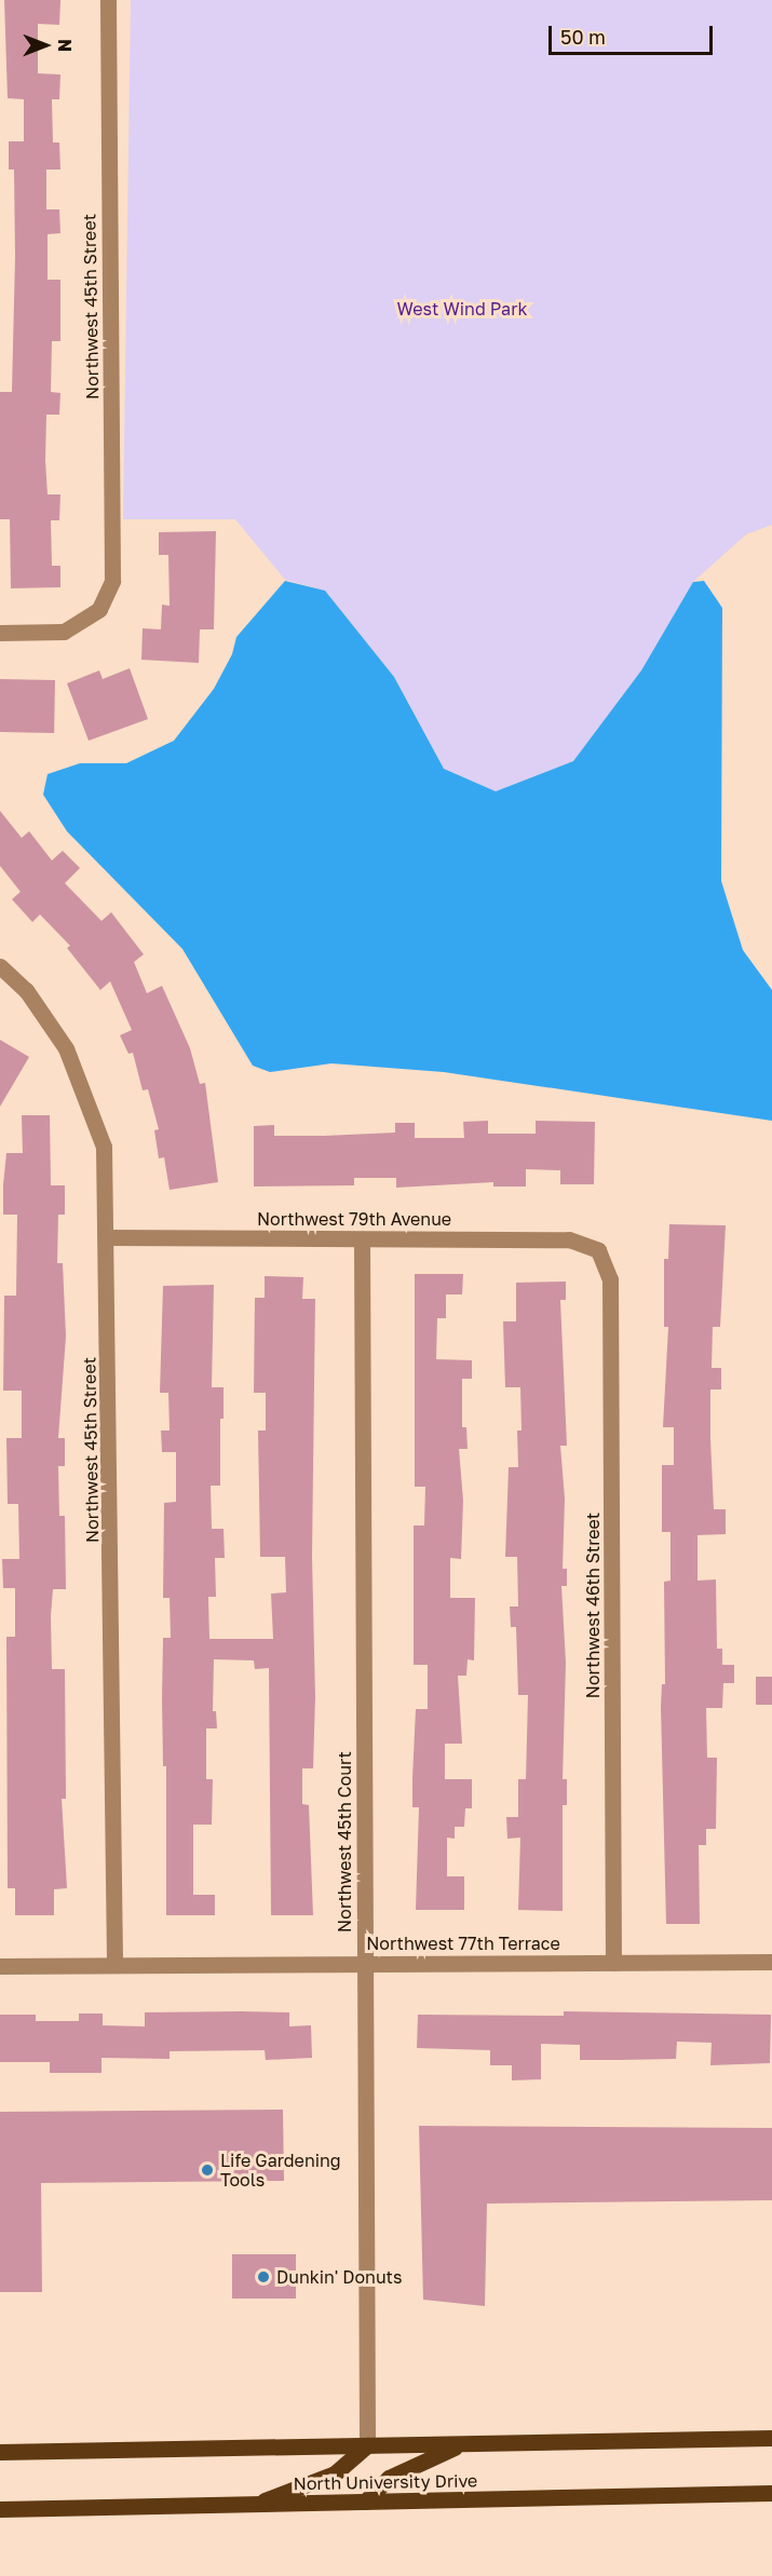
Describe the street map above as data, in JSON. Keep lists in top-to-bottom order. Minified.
{"streets":{"main road":["North University Drive"],"street":["Northwest 45th Street","Northwest 79th Avenue","Northwest 46th Street","Northwest 45th Court","Northwest 77th Terrace"]},"crossings":[["Northwest 45th Street","Northwest 79th Avenue"],["Northwest 45th Street","Northwest 77th Terrace"],["Northwest 79th Avenue","Northwest 46th Street"],["Northwest 79th Avenue","Northwest 45th Court"],["Northwest 46th Street","Northwest 77th Terrace"],["Northwest 45th Court","Northwest 77th Terrace"],["Northwest 45th Court","North University Drive"]],"parks":["West Wind Park"],"places":["Life Gardening Tools","Dunkin' Donuts"],"scale_bar":"50 m","north":"right"}
